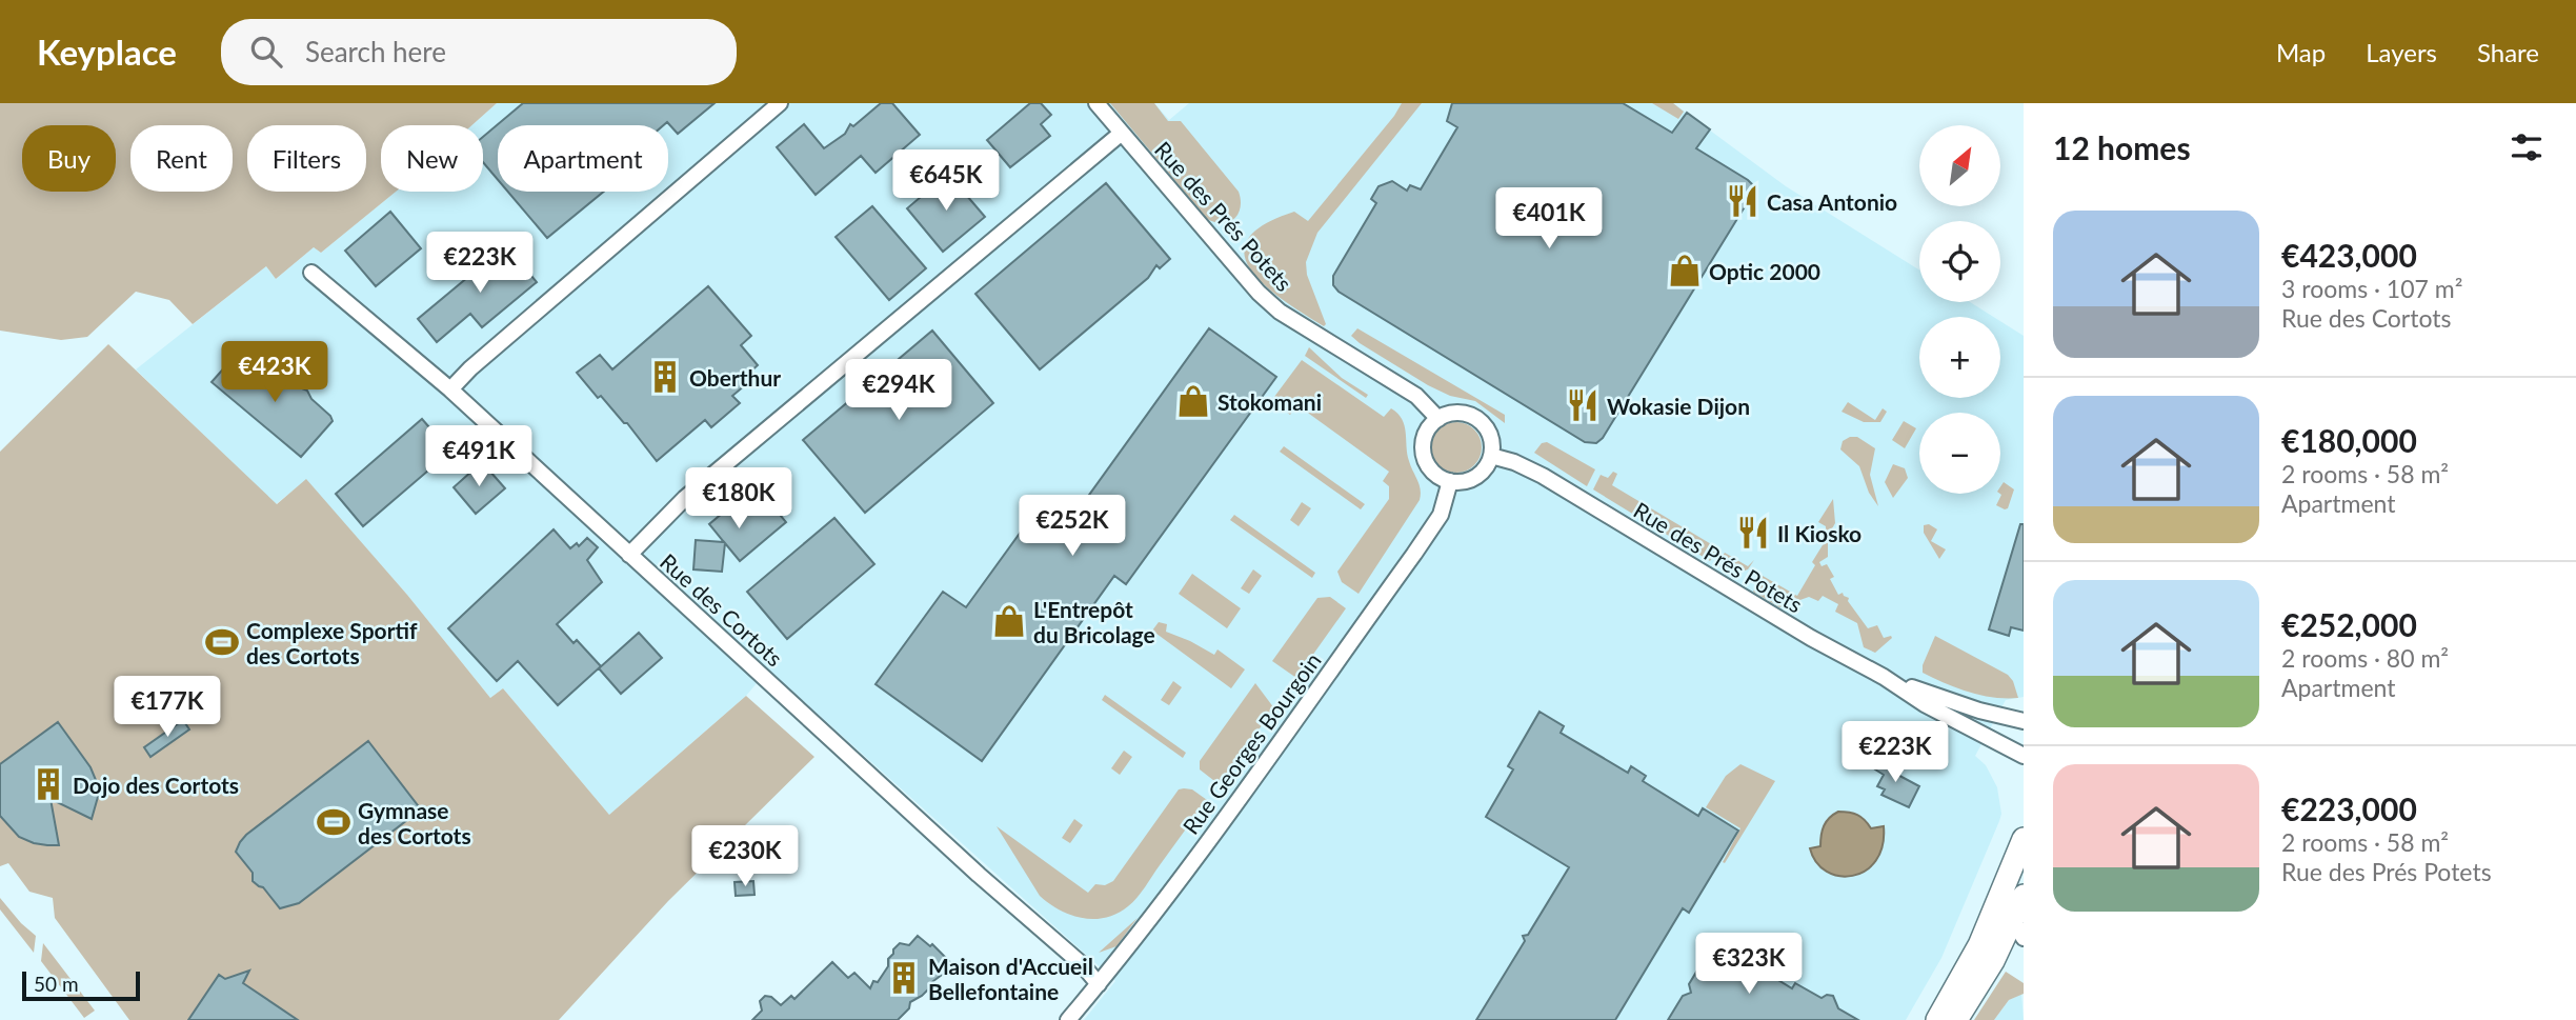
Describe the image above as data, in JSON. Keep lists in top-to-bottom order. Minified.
{"streets":{"street":["Rue des Prés Potets","Rue des Cortots","Rue Georges Bourgoin"]},"crossings":[["Rue des Prés Potets","Rue Georges Bourgoin"],["Rue des Cortots","Rue Georges Bourgoin"]],"places":{"restaurant":["Casa Antonio","Wokasie Dijon","Il Kiosko"],"shop":["Optic 2000","Stokomani","L'Entrepôt du Bricolage"],"building":["Oberthur","Dojo des Cortots","Maison d'Accueil Bellefontaine"],"sports":["Complexe Sportif des Cortots","Gymnase des Cortots"]},"scale_bar":"50 m","north":"top right","page":{"header":"Keyplace","search":"Search here","nav":["Map","Layers","Share"],"heading":"12 homes","map_buttons":["+","−"],"chip":["Buy","Rent","Filters","New","Apartment"],"price":["€645K","€401K","€223K","€423K","€294K","€491K","€180K","€252K","€177K","€223K","€230K","€323K"],"list":[{"name":"€423,000","note":"3 rooms · 107 m² · Rue des Cortots"},{"name":"€180,000","note":"2 rooms · 58 m² · Apartment"},{"name":"€252,000","note":"2 rooms · 80 m² · Apartment"},{"name":"€223,000","note":"2 rooms · 58 m² · Rue des Prés Potets"}],"scale":"50 m"}}
